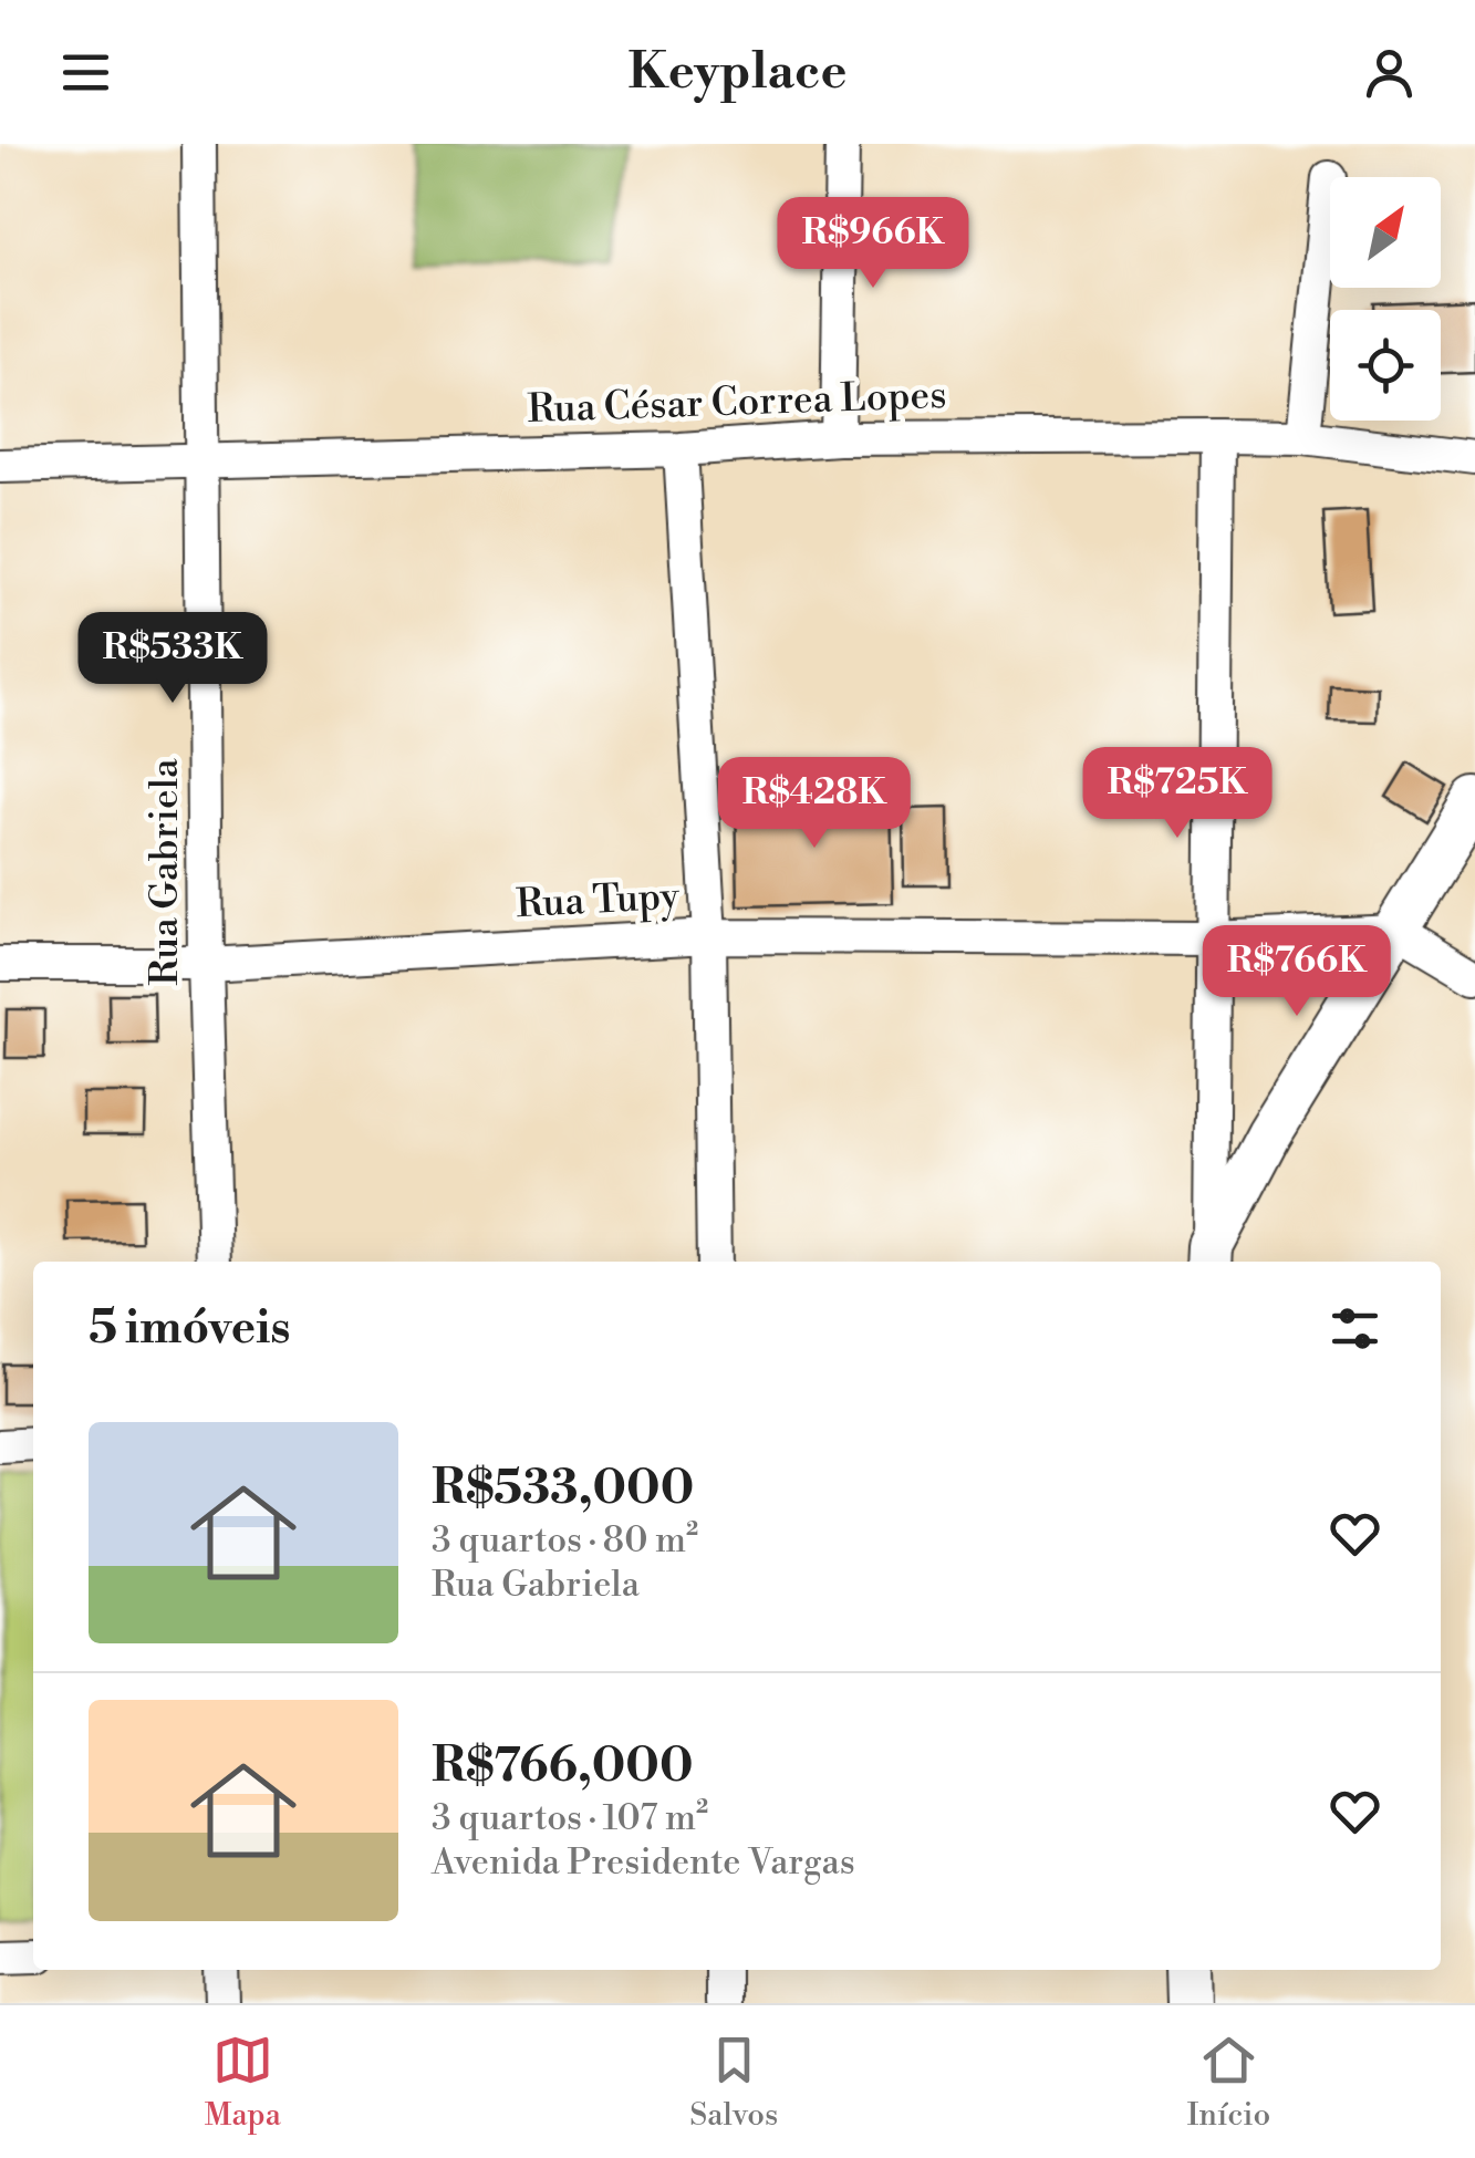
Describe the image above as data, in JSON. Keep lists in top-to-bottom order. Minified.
{"streets":{"street":["Rua César Correa Lopes","Rua Gabriela","Rua Tupy"]},"crossings":[["Rua César Correa Lopes","Rua Gabriela"],["Rua Gabriela","Rua Tupy"]],"north":"top right","page":{"header":"Keyplace","price":["R$966K","R$533K","R$725K","R$428K","R$766K"],"heading":"5 imóveis","list":[{"name":"R$533,000","note":"3 quartos · 80 m² · Rua Gabriela"},{"name":"R$766,000","note":"3 quartos · 107 m² · Avenida Presidente Vargas"}],"tabs":["Mapa","Salvos","Início"]}}
